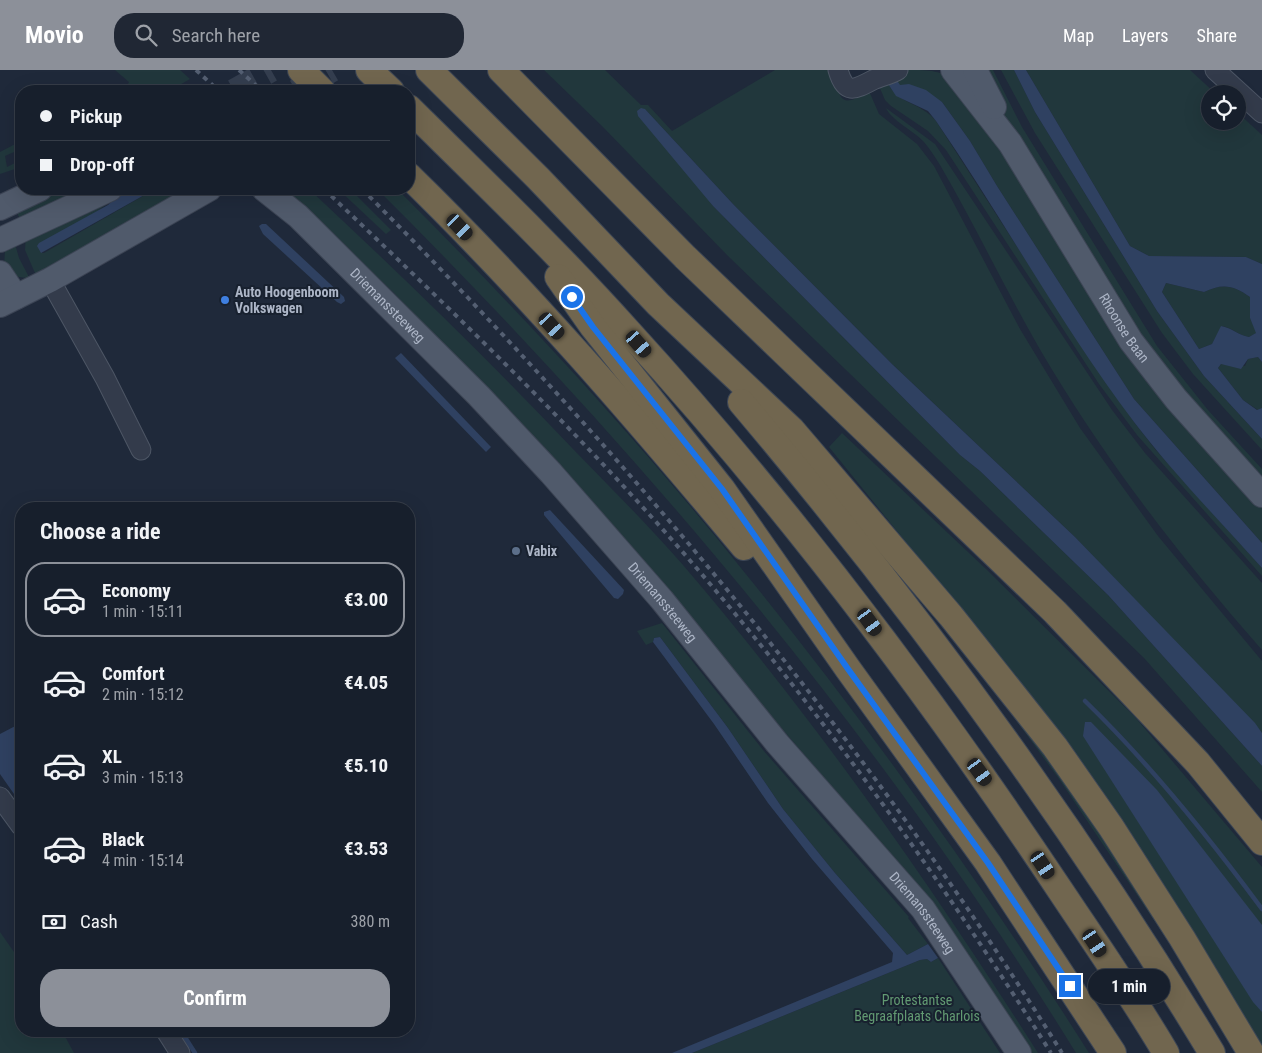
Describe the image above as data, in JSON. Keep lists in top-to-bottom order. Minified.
{"streets":{"main road":["Driemanssteeweg","Rhoonse Baan"]},"parks":["Protestantse Begraafplaats Charlois"],"places":["Auto Hoogenboom Volkswagen","Vabix"],"page":{"header":"Movio","search":"Search here","nav":["Map","Layers","Share"],"banner":["Pickup","Drop-off"],"heading":"Choose a ride","list":[{"name":"Economy","note":"1 min · 15:11","value":"€3.00"},{"name":"Comfort","note":"2 min · 15:12","value":"€4.05"},{"name":"XL","note":"3 min · 15:13","value":"€5.10"},{"name":"Black","note":"4 min · 15:14","value":"€3.53"}],"pay":["Cash","380 m"],"buttons":"Confirm","bubble":"1 min"}}
